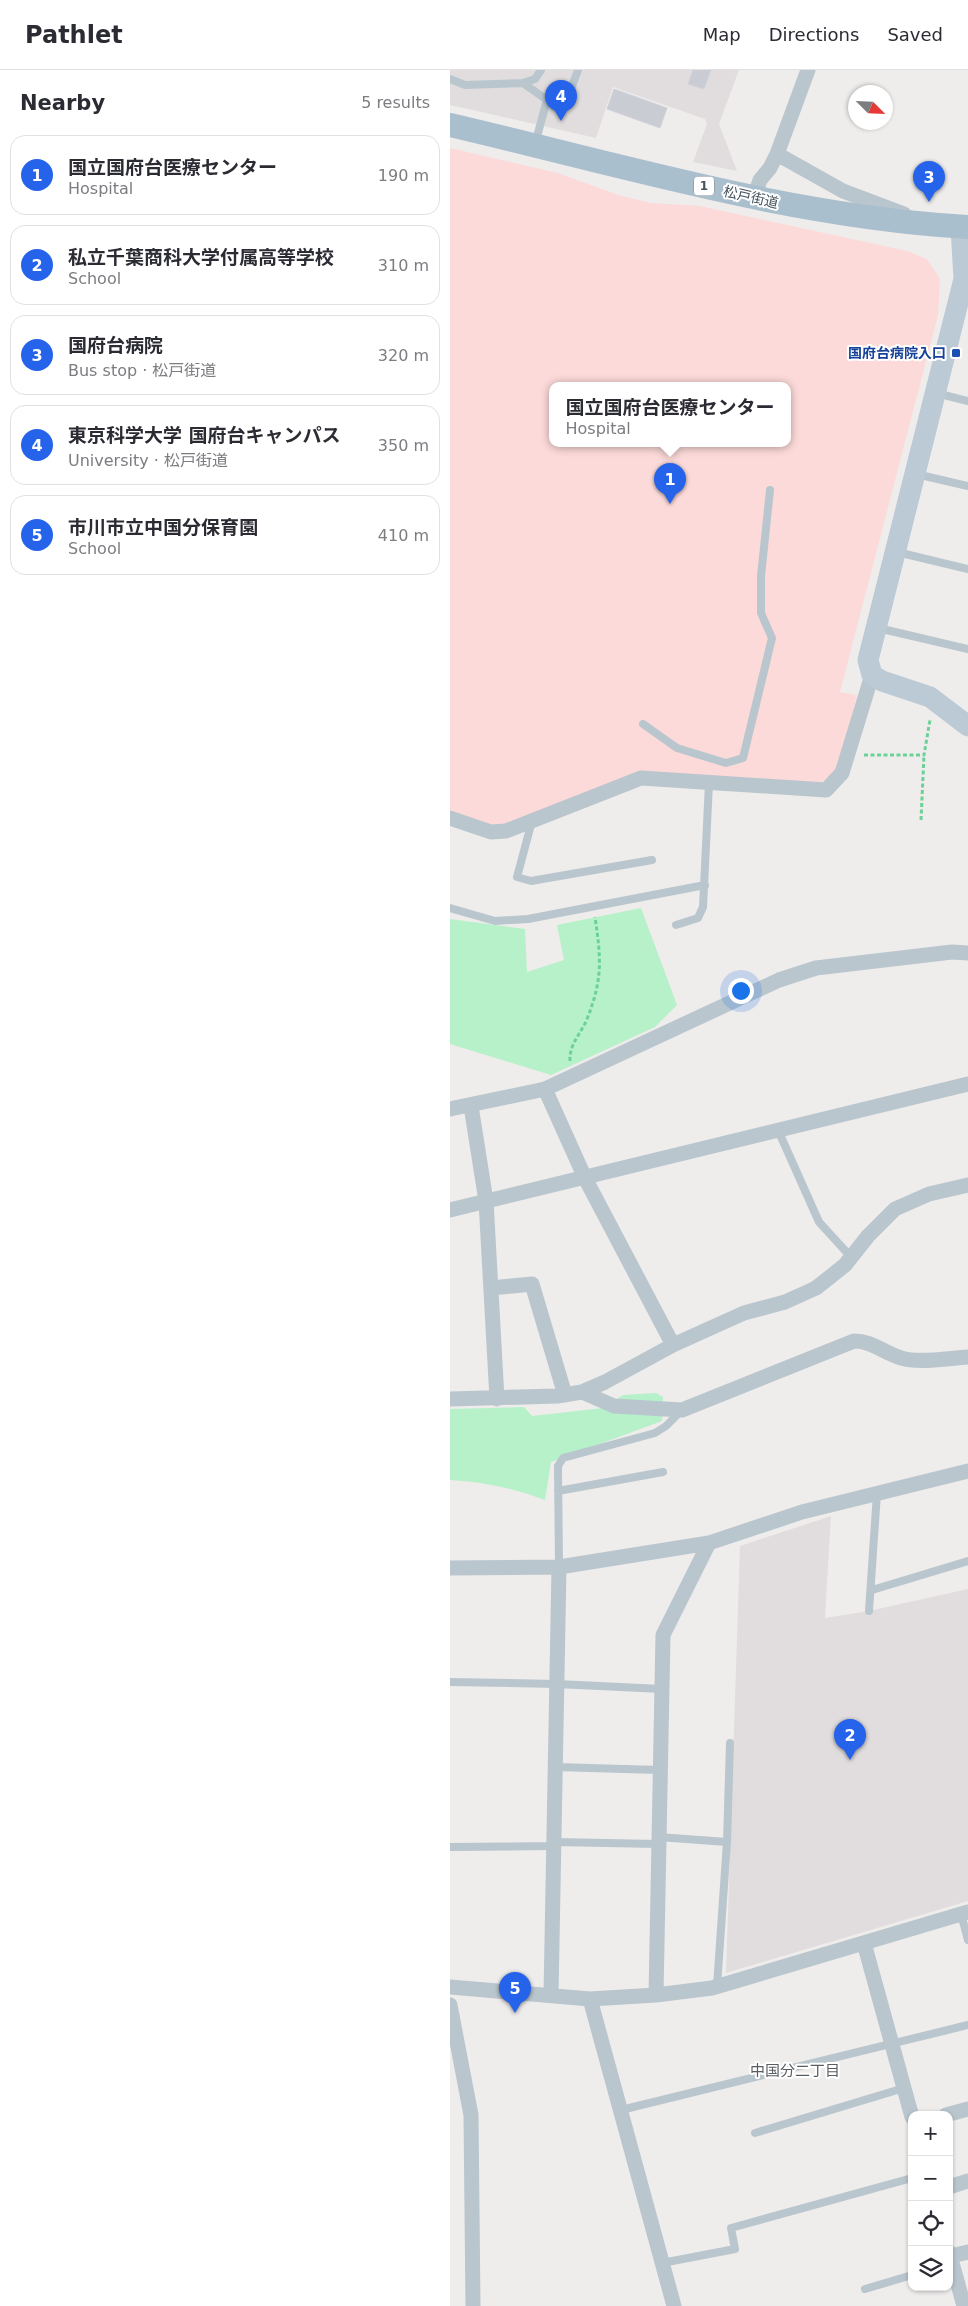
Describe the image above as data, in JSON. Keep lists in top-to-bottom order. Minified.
{"streets":{"main road":["1","松戸街道"]},"districts":["中国分二丁目"],"places":{"transit":["国府台病院入口"]},"north":"bottom right","page":{"header":"Pathlet","nav":["Map","Directions","Saved"],"heading":["Nearby","5 results"],"pins":["4","3","1","2","5"],"list":[{"mark":"1","name":"国立国府台医療センター","note":"Hospital","value":"190 m"},{"mark":"2","name":"私立千葉商科大学付属高等学校","note":"School","value":"310 m"},{"mark":"3","name":"国府台病院","note":"Bus stop · 松戸街道","value":"320 m"},{"mark":"4","name":"東京科学大学 国府台キャンパス","note":"University · 松戸街道","value":"350 m"},{"mark":"5","name":"市川市立中国分保育園","note":"School","value":"410 m"}],"popup":["国立国府台医療センター","Hospital"],"map_buttons":["+","−"]}}
